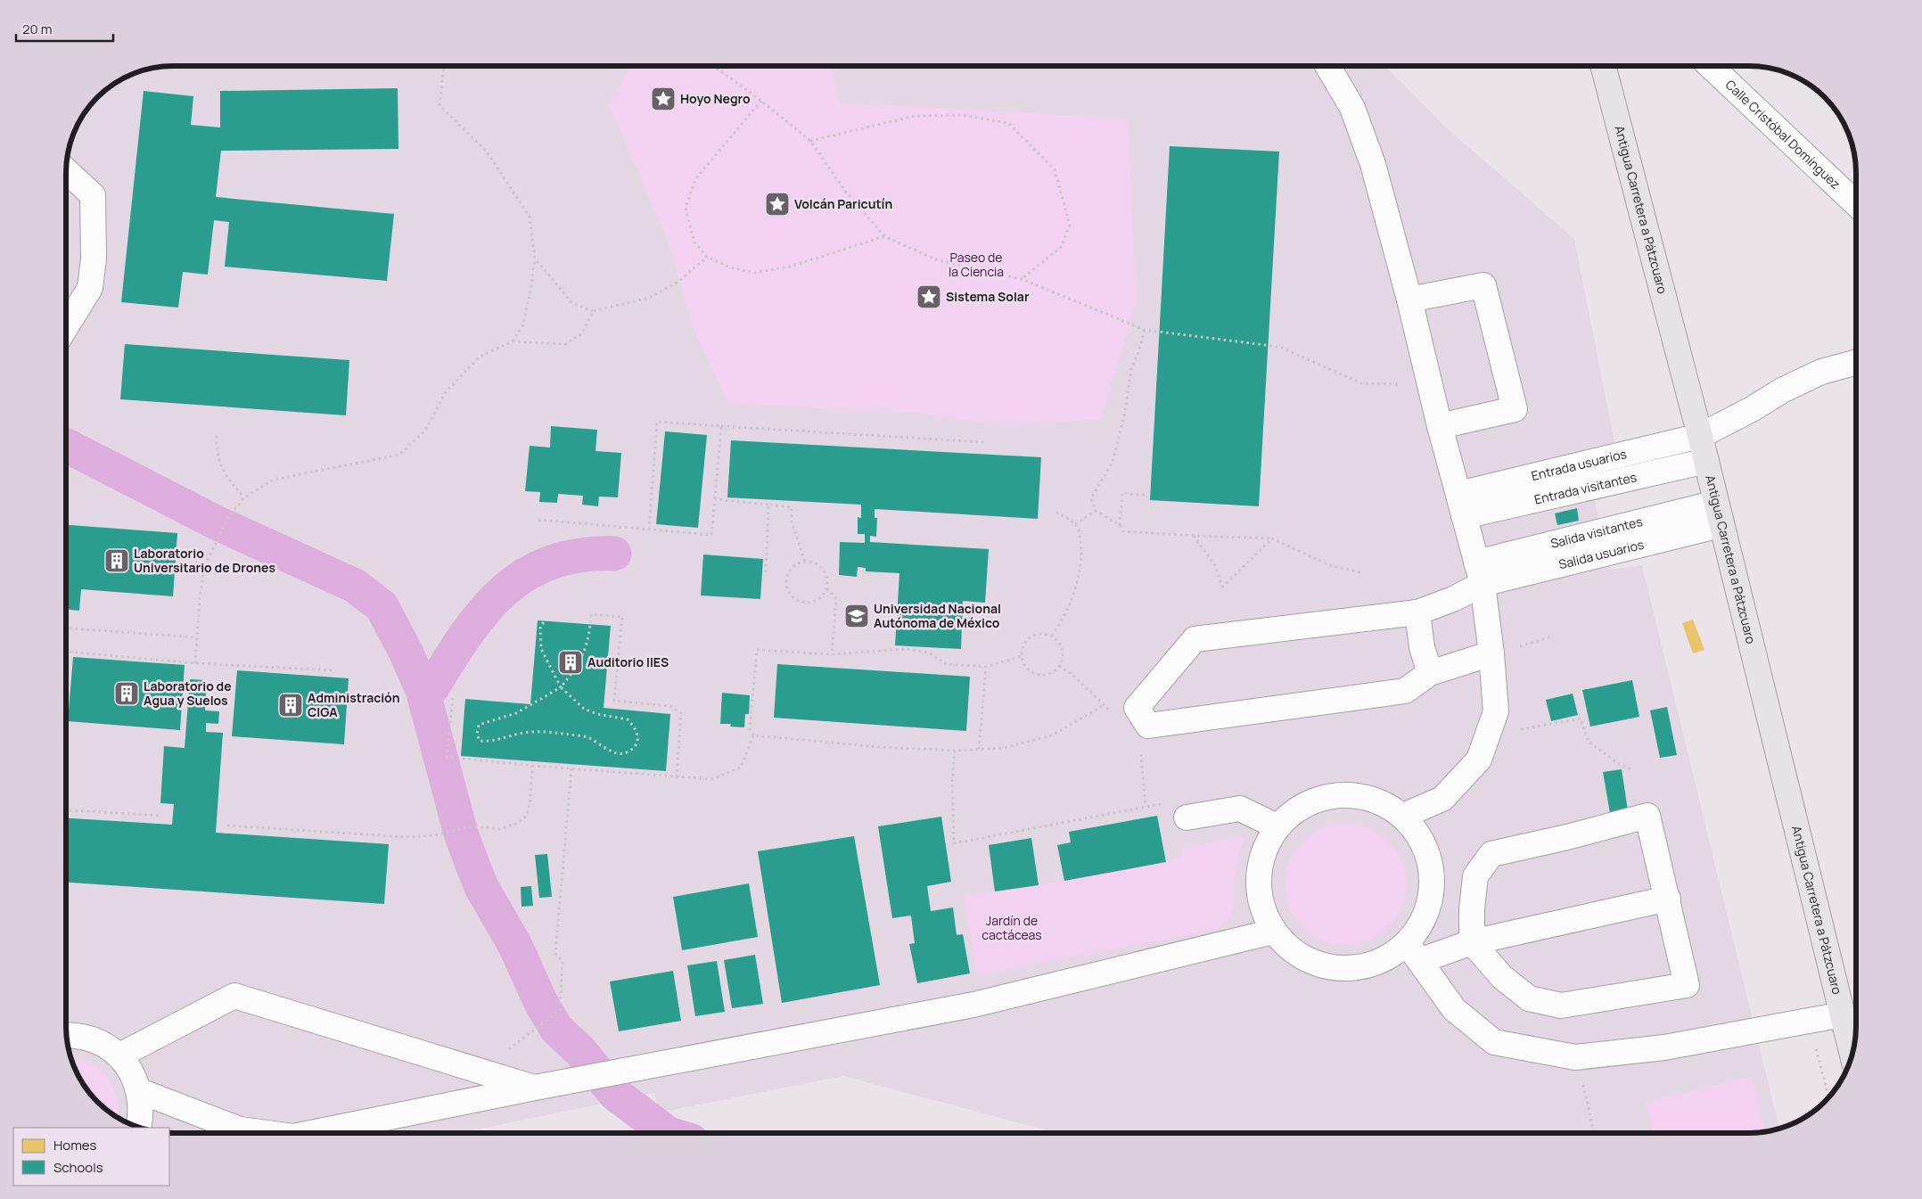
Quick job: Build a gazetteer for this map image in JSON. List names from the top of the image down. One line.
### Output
{"streets":{"main road":["Antigua Carretera a Pátzcuaro"],"street":["Calle Cristóbal Domínguez","Entrada usuarios","Entrada visitantes","Salida usuarios"]},"crossings":[["Antigua Carretera a Pátzcuaro","Entrada usuarios"],["Antigua Carretera a Pátzcuaro","Entrada visitantes"],["Antigua Carretera a Pátzcuaro","Salida usuarios"],["Entrada usuarios","Entrada visitantes"]],"parks":["Paseo de la Ciencia","Jardín de cactáceas"],"places":{"place":["Hoyo Negro","Volcán Paricutín","Sistema Solar"],"building":["Laboratorio Universitario de Drones","Auditorio IIES","Laboratorio de Agua y Suelos","Administración CIGA"],"school or university":["Universidad Nacional Autónoma de México"]},"legend":["Homes","Schools"],"scale_bar":"20 m"}
